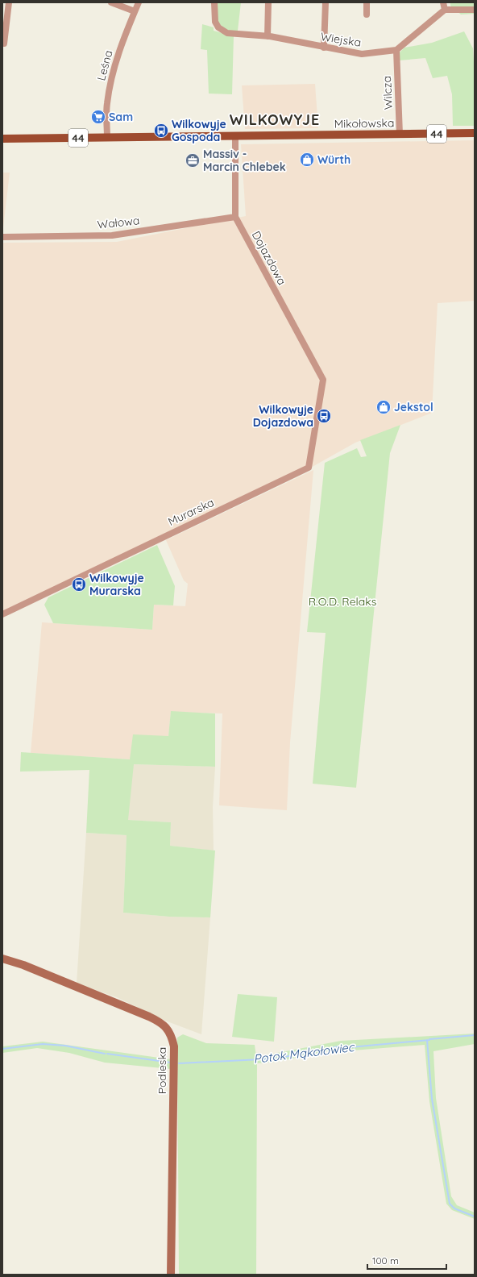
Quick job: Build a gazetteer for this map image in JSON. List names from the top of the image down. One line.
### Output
{"streets":{"main road":["Mikołowska","44"],"street":["Wiejska","Leśna","Wilcza","Wałowa","Dojazdowa","Murarska","Podleska"]},"crossings":[["Wiejska","Wilcza"],["Leśna","Mikołowska"],["Wilcza","Mikołowska"],["Mikołowska","Dojazdowa"],["Wałowa","Dojazdowa"],["Dojazdowa","Murarska"]],"districts":["WILKOWYJE"],"water":["Potok Mąkołowiec"],"parks":["R.O.D. Relaks"],"places":{"supermarket":["Sam"],"bus stop":["Wilkowyje Gospoda","Wilkowyje Dojazdowa","Wilkowyje Murarska"],"shop":["Würth","Jekstol"],"office":["Massiv - Marcin Chlebek"]},"scale_bar":"100 m"}
